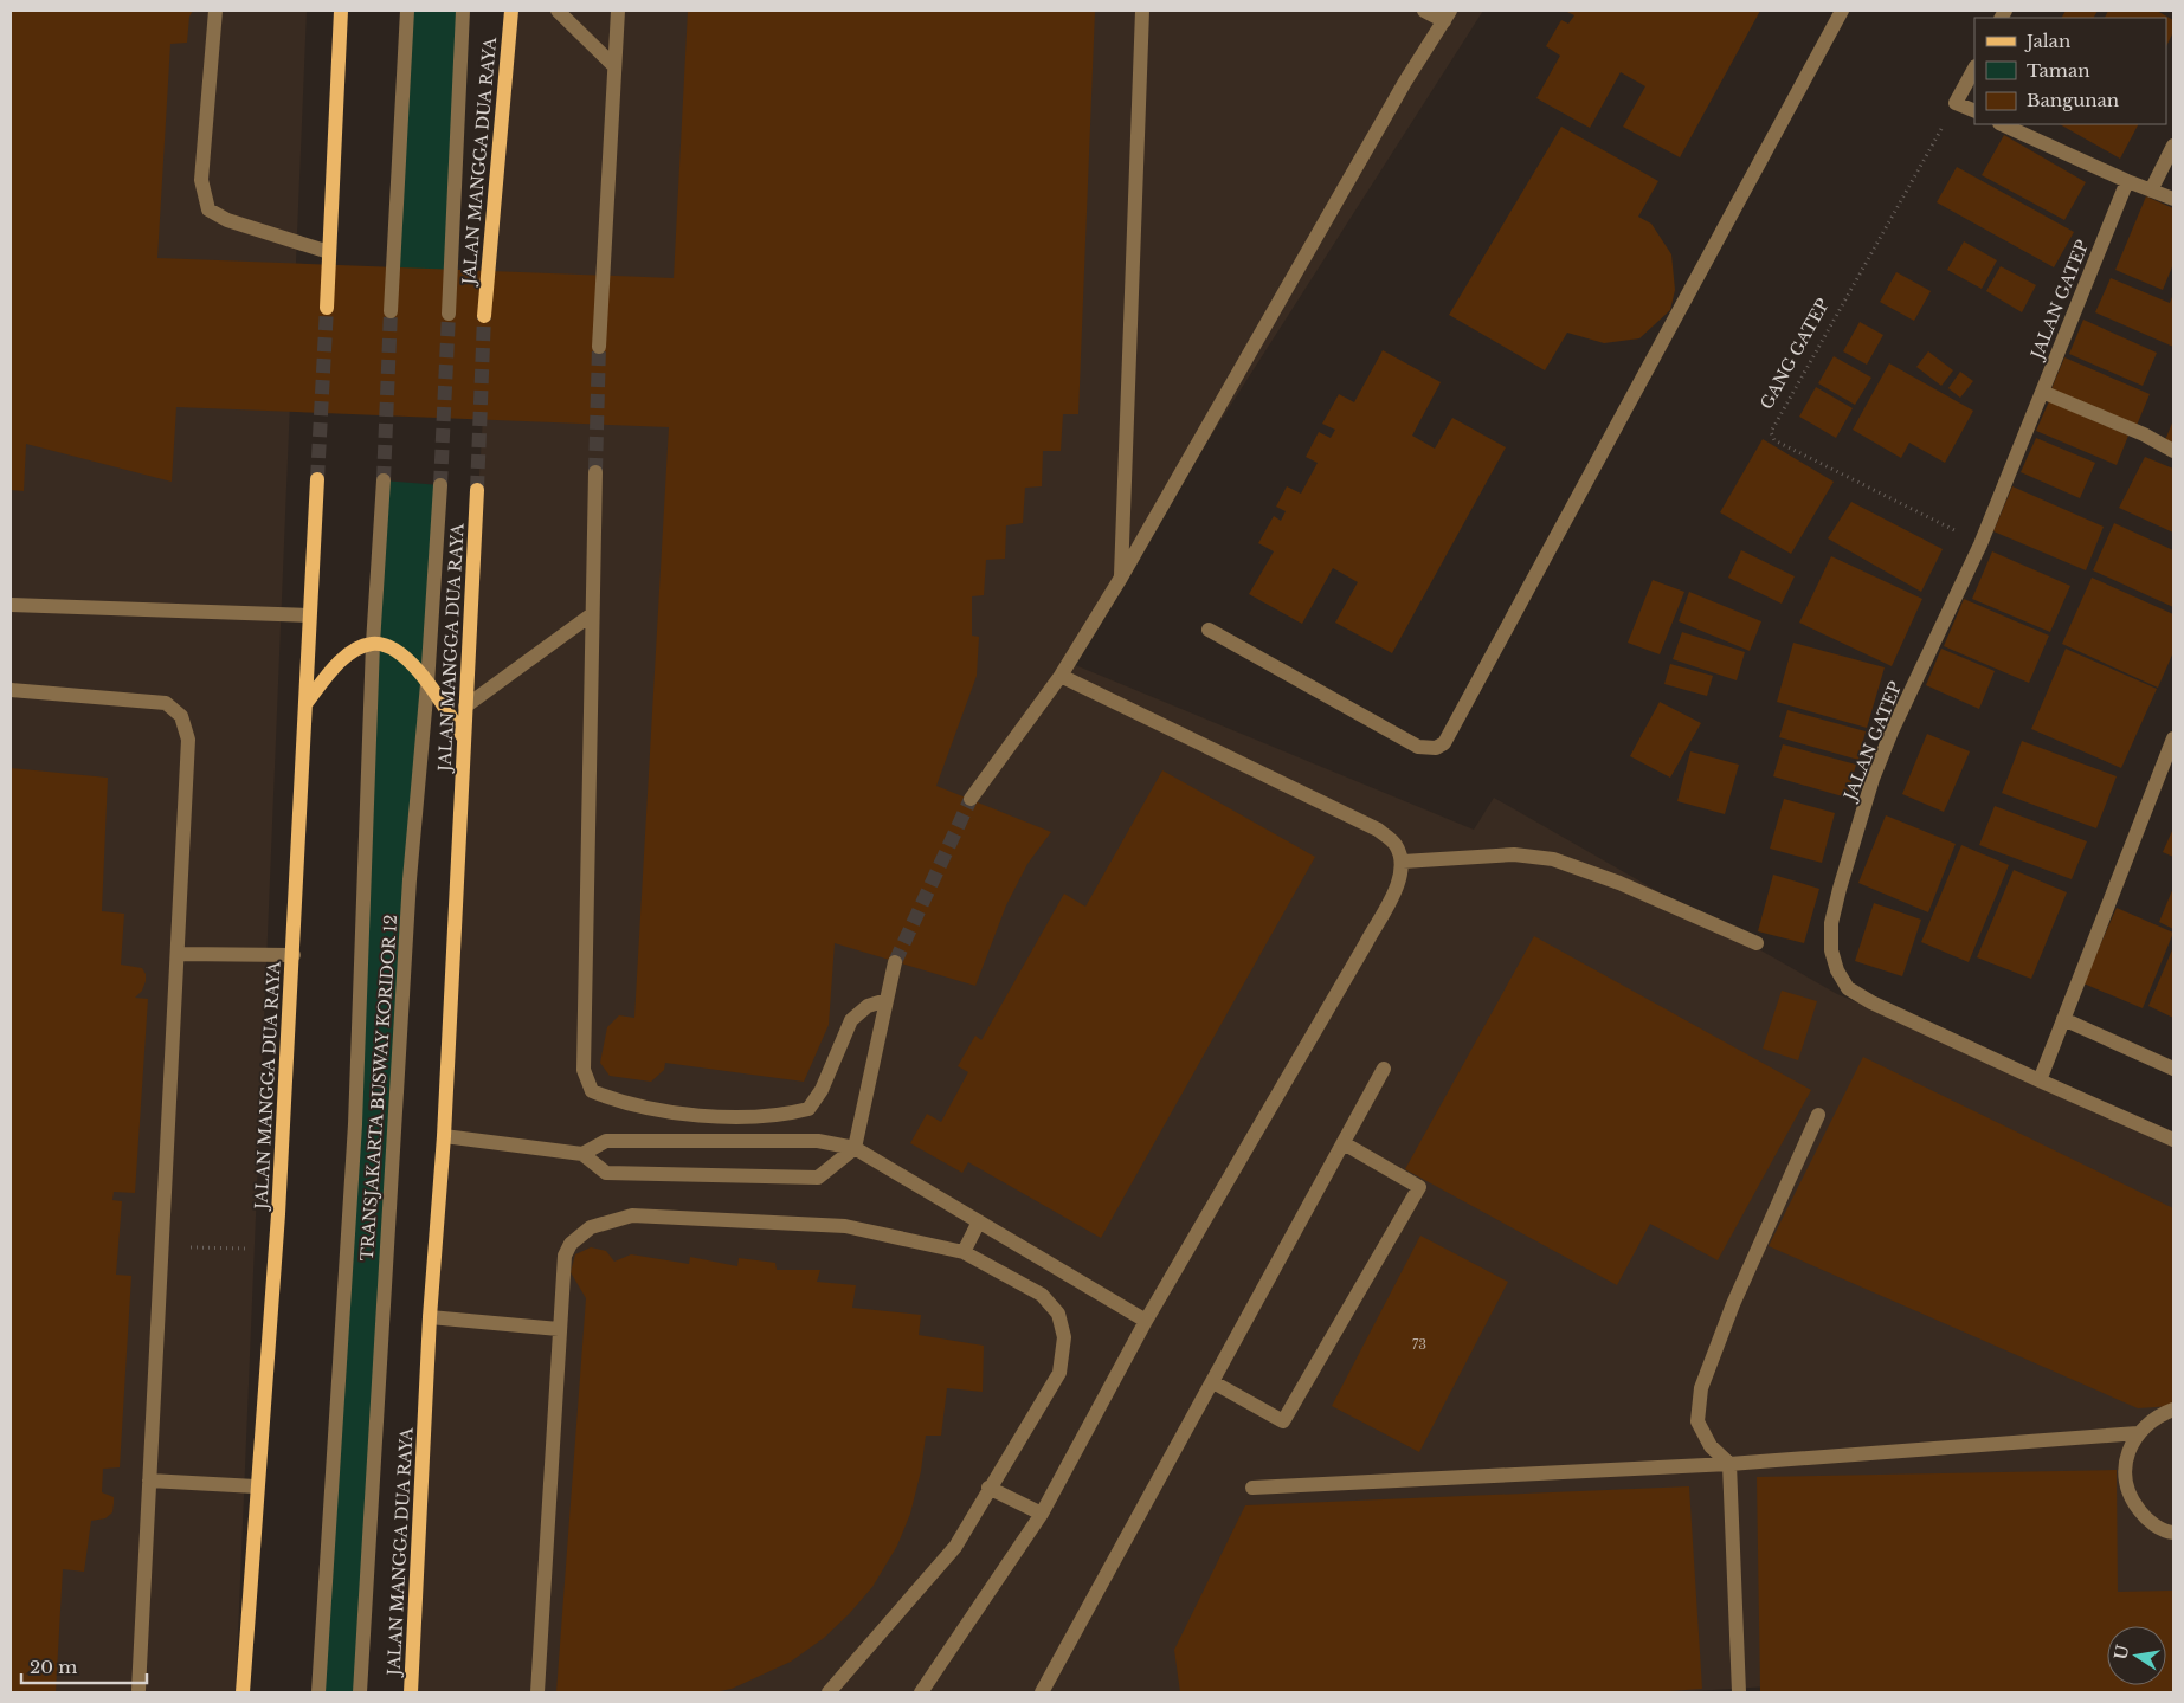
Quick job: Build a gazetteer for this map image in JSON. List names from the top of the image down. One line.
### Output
{"streets":{"main road":["JALAN MANGGA DUA RAYA"],"street":["JALAN GATEP","TRANSJAKARTA BUSWAY KORIDOR 12"],"path":["GANG GATEP"]},"crossings":[["JALAN GATEP","GANG GATEP"]],"house_numbers":["73"],"legend":["Jalan","Taman","Bangunan"],"scale_bar":"20 m","north":"left"}
